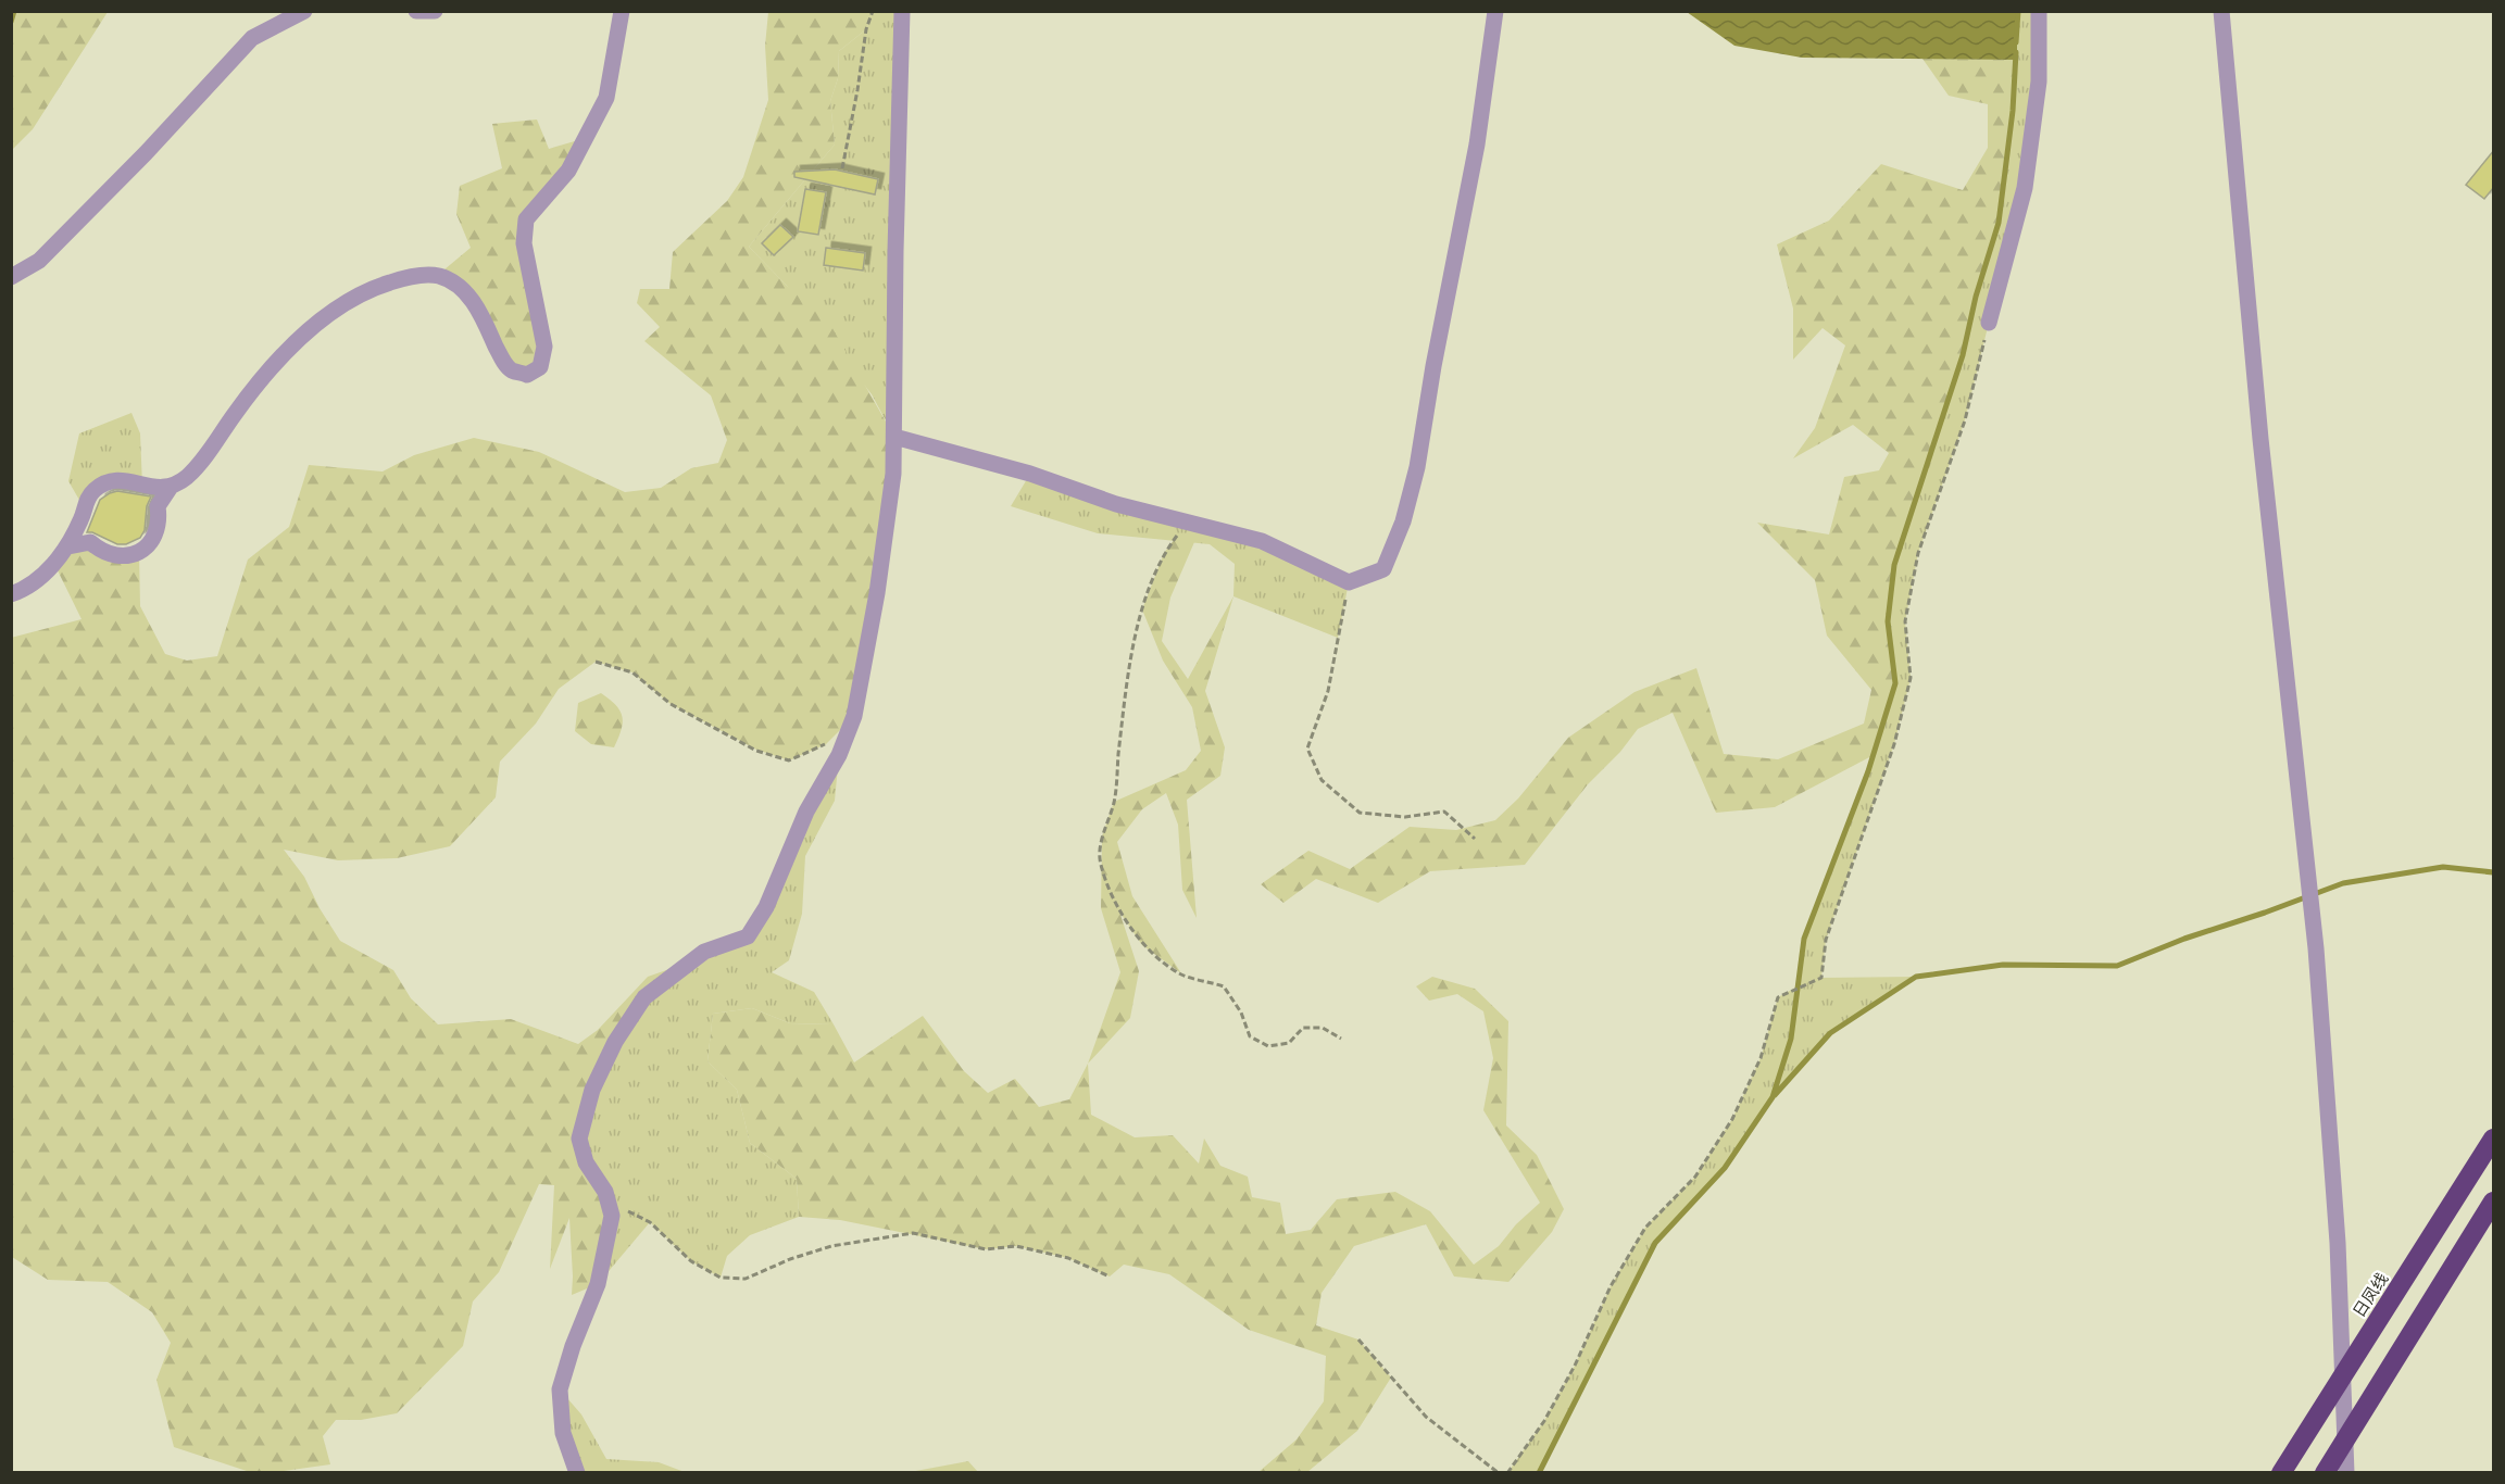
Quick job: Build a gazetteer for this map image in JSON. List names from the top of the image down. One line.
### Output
{"streets":{"highway":["日凤线"]}}
